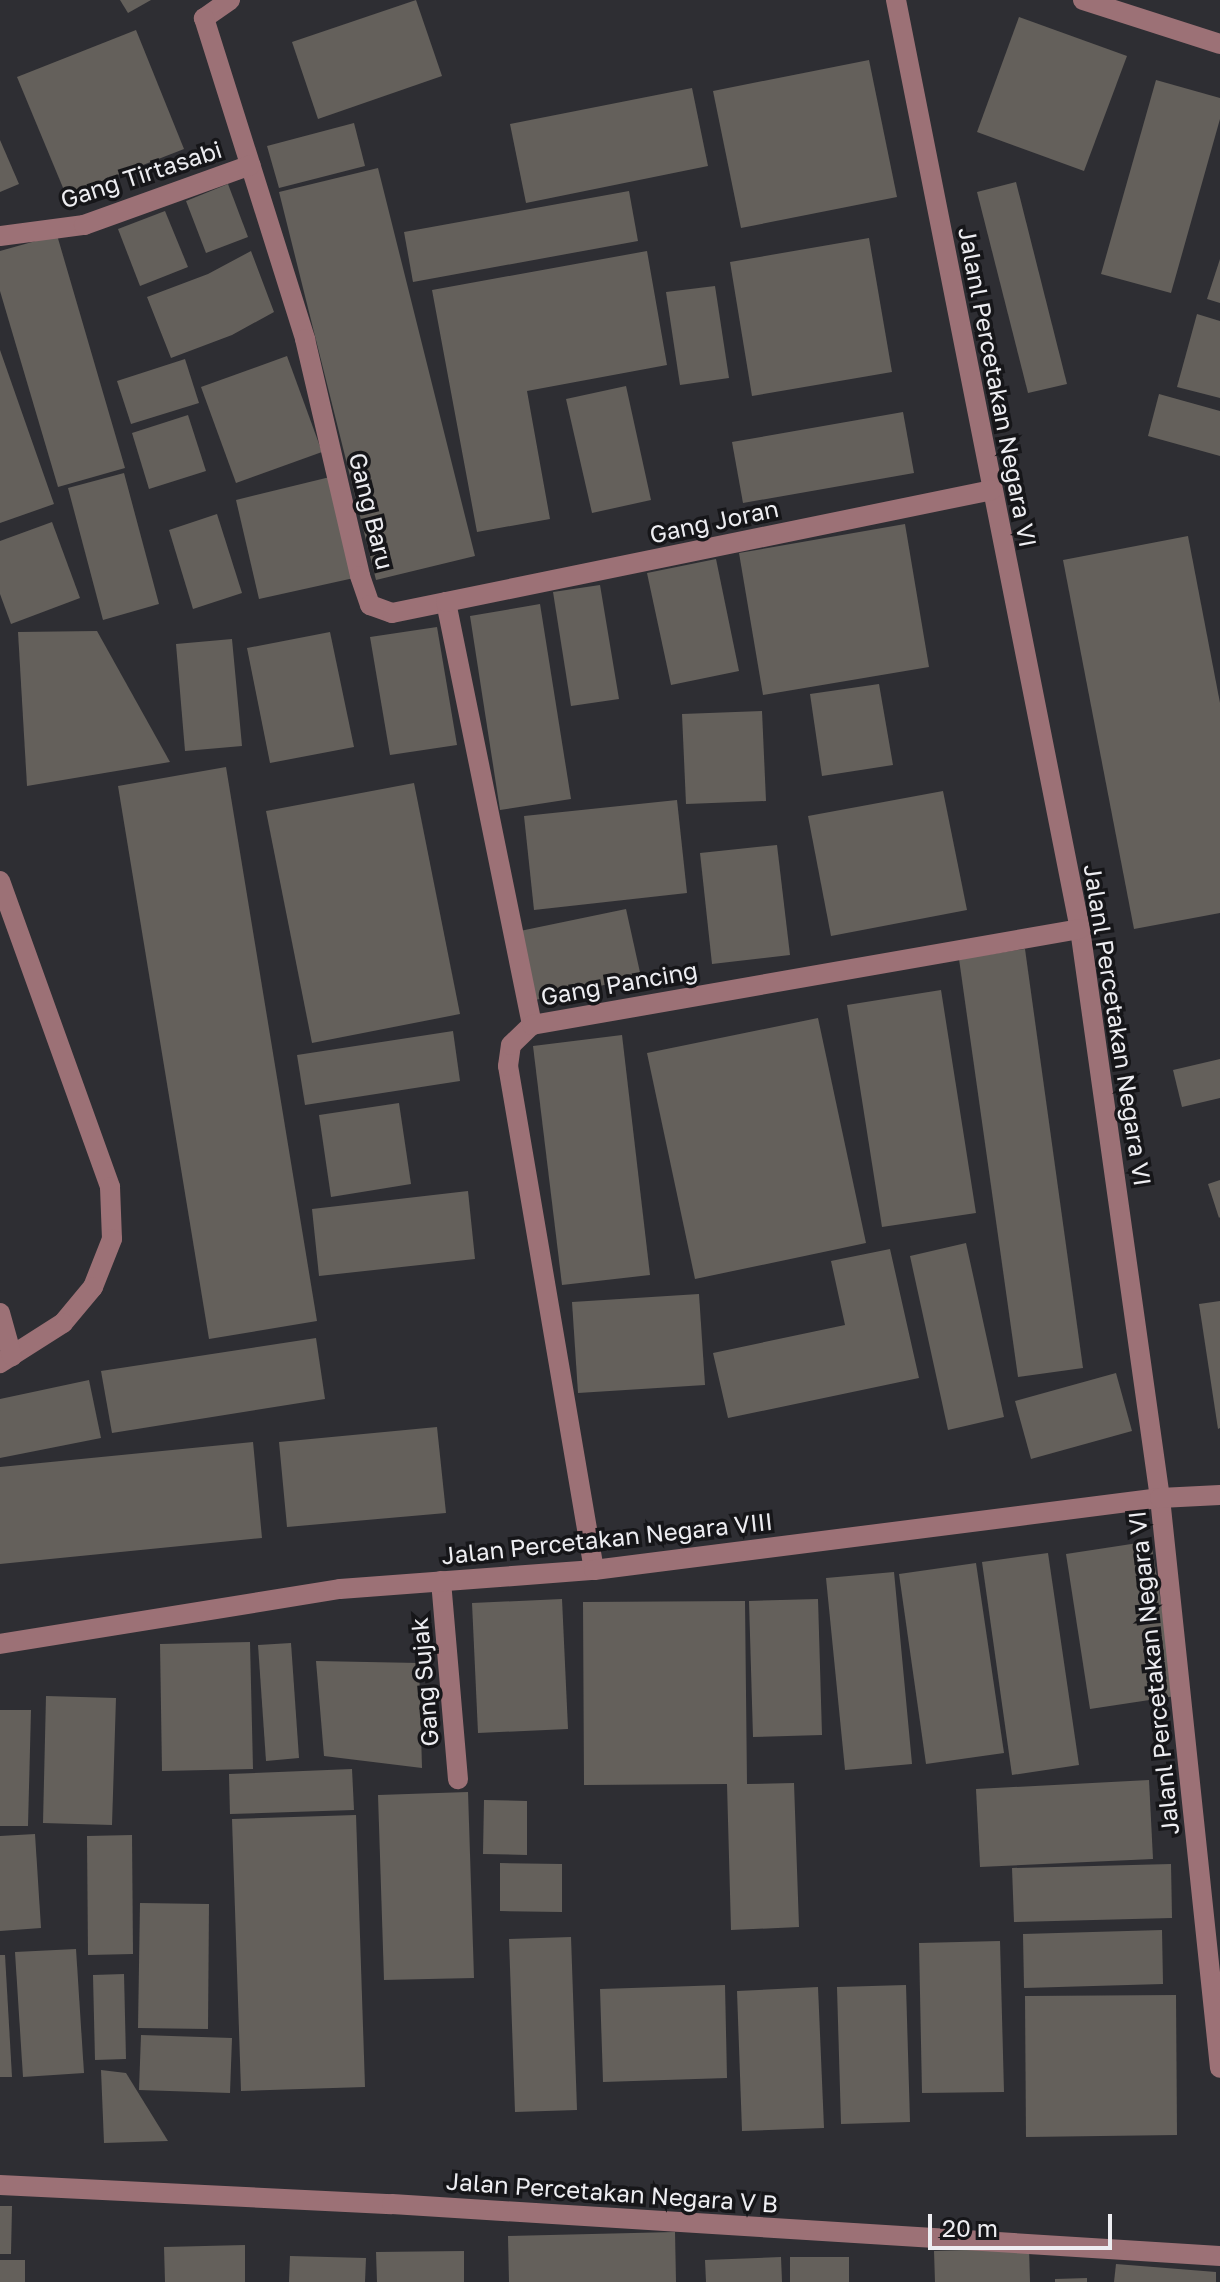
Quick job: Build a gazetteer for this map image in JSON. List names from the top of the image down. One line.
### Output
{"streets":{"street":["Gang Tirtasabi","Jalanl Percetakan Negara VI","Gang Baru","Gang Joran","Gang Pancing","Jalan Percetakan Negara VIII","Gang Sujak","Jalan Percetakan Negara V B"]},"crossings":[["Gang Tirtasabi","Gang Baru"],["Jalanl Percetakan Negara VI","Gang Joran"],["Jalanl Percetakan Negara VI","Gang Pancing"],["Jalanl Percetakan Negara VI","Jalan Percetakan Negara VIII"],["Gang Baru","Gang Joran"],["Gang Pancing","Jalan Percetakan Negara VIII"],["Jalan Percetakan Negara VIII","Gang Sujak"]],"scale_bar":"20 m"}
